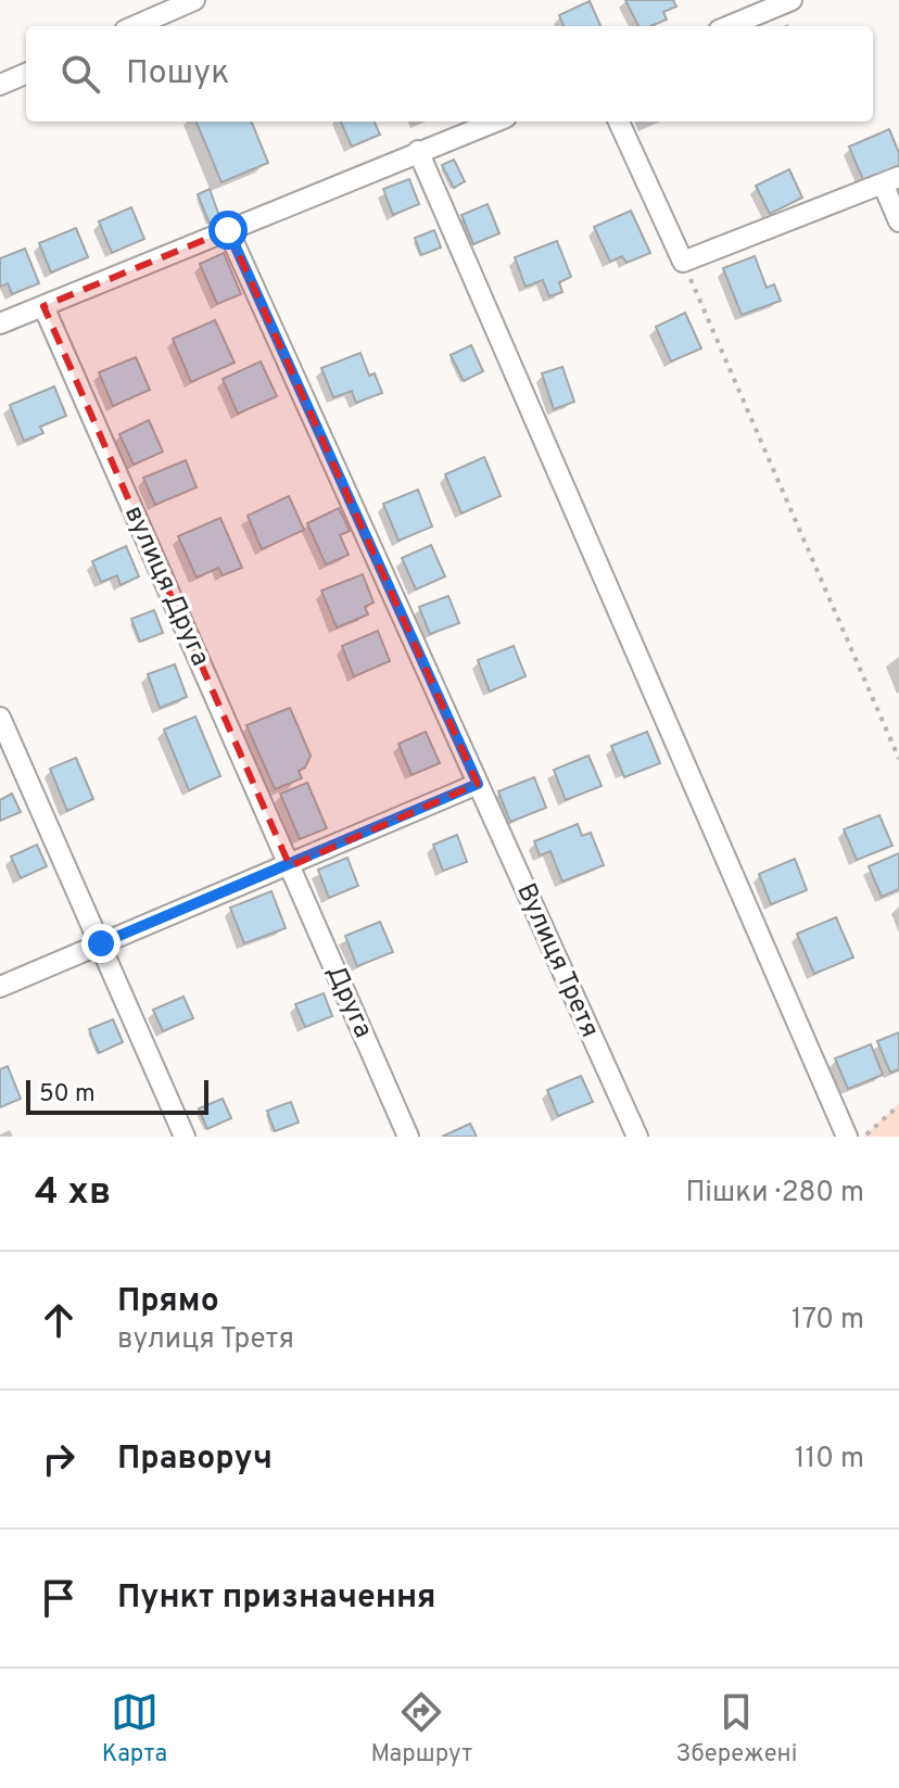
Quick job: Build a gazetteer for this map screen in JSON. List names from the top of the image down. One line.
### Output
{"streets":{"street":["вулиця Друга","Вулиця Третя","Друга"]},"crossings":[["вулиця Друга","Друга"]],"scale_bar":"50 m","page":{"search":"Пошук","scale":"50 m","heading":["4 хв","Пішки · 280 m"],"list":[["Прямо","вулиця Третя","170 m"],["Праворуч","110 m"],"Пункт призначення"],"nav":["Карта","Маршрут","Збережені"]}}
